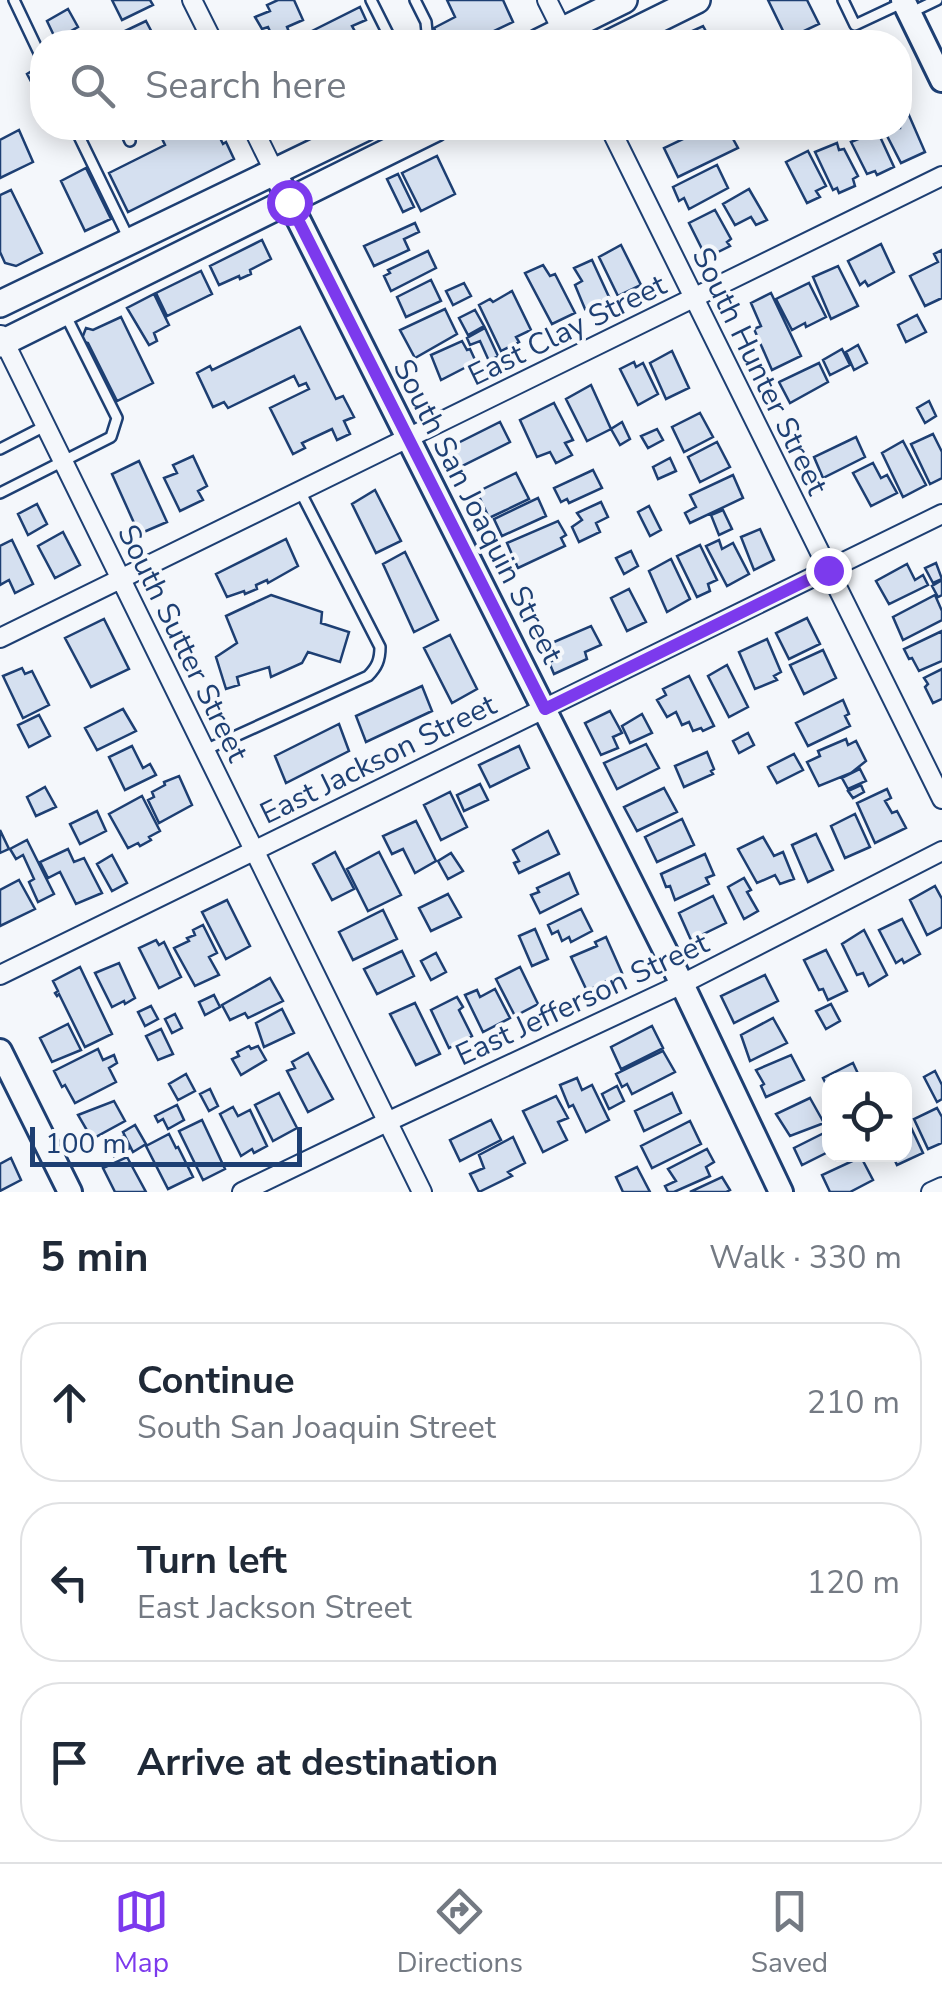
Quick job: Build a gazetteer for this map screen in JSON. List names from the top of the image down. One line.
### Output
{"streets":{"street":["East Clay Street","South Hunter Street","South San Joaquin Street","South Sutter Street","East Jackson Street","East Jefferson Street"]},"crossings":[["East Clay Street","South Hunter Street"],["East Clay Street","South San Joaquin Street"],["East Clay Street","South Sutter Street"],["South Hunter Street","East Jackson Street"],["South San Joaquin Street","East Jackson Street"],["South San Joaquin Street","East Jefferson Street"],["South Sutter Street","East Jackson Street"],["South Sutter Street","East Jefferson Street"]],"scale_bar":"100 m","page":{"search":"Search here","scale":"100 m","heading":["5 min","Walk · 330 m"],"list":[["Continue","South San Joaquin Street","210 m"],["Turn left","East Jackson Street","120 m"],"Arrive at destination"],"nav":["Map","Directions","Saved"]}}
